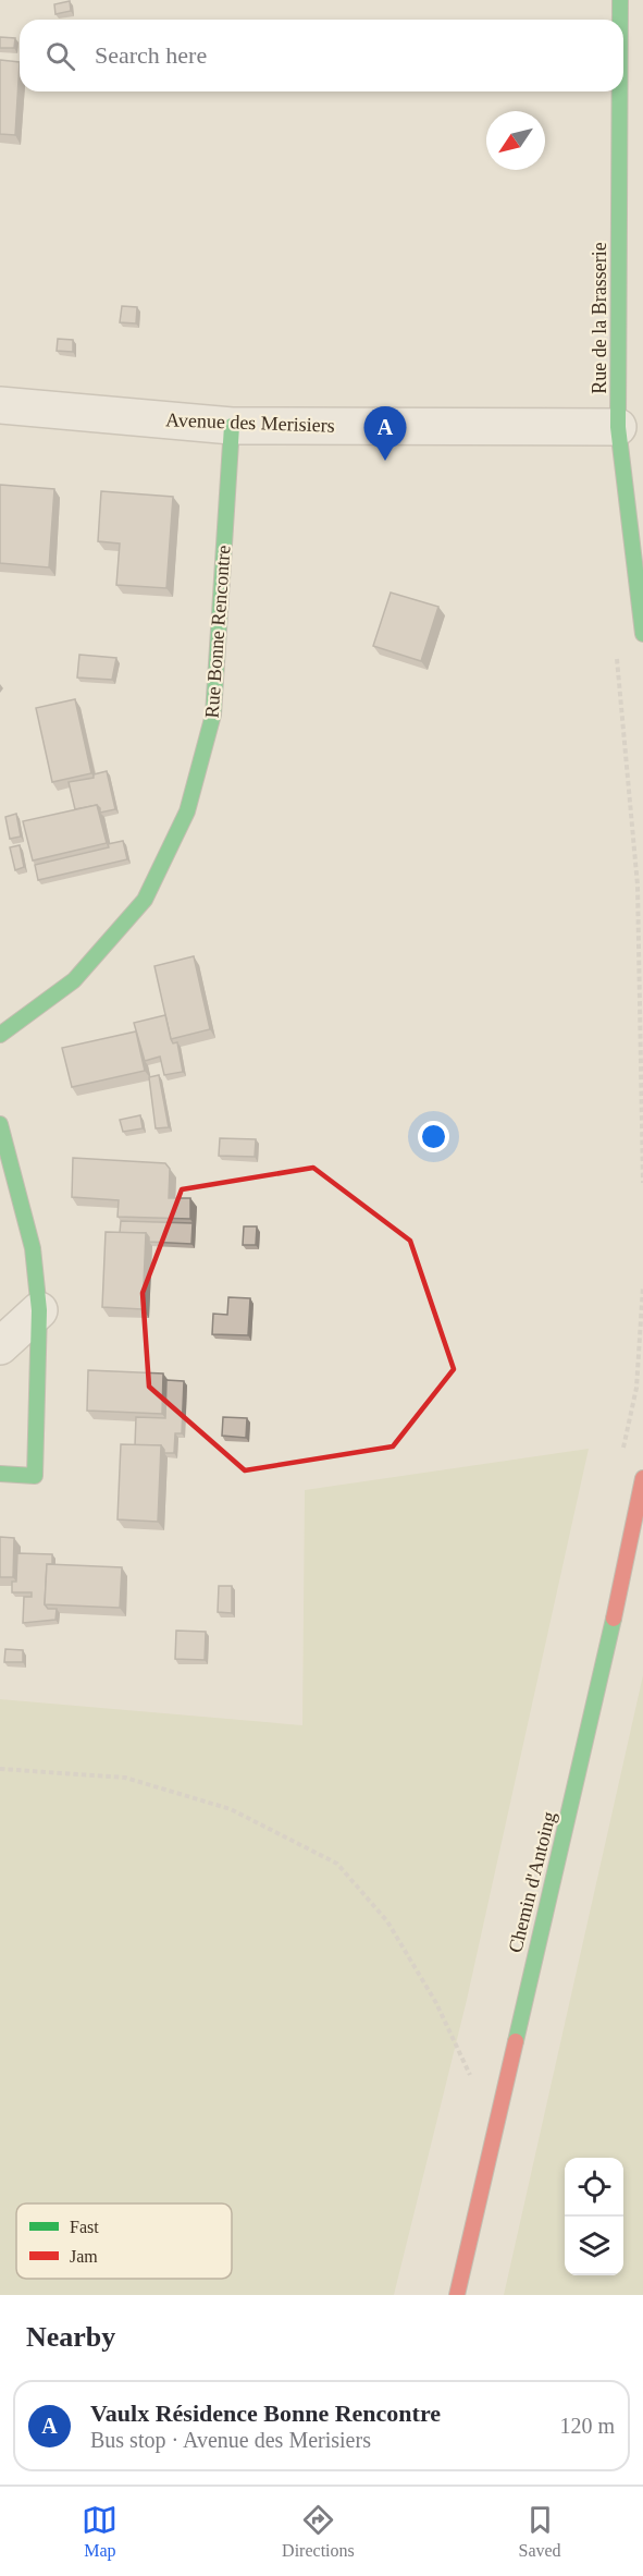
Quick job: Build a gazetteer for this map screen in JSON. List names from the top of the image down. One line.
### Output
{"streets":{"street":["Rue de la Brasserie","Avenue des Merisiers","Rue Bonne Rencontre","Chemin d'Antoing"]},"crossings":[["Rue de la Brasserie","Avenue des Merisiers"],["Avenue des Merisiers","Rue Bonne Rencontre"]],"legend":["Fast","Jam"],"north":"bottom left","page":{"search":"Search here","pins":"A","heading":"Nearby","list":[{"mark":"A","name":"Vaulx Résidence Bonne Rencontre","note":"Bus stop · Avenue des Merisiers","value":"120 m"}],"nav":["Map","Directions","Saved"]}}
